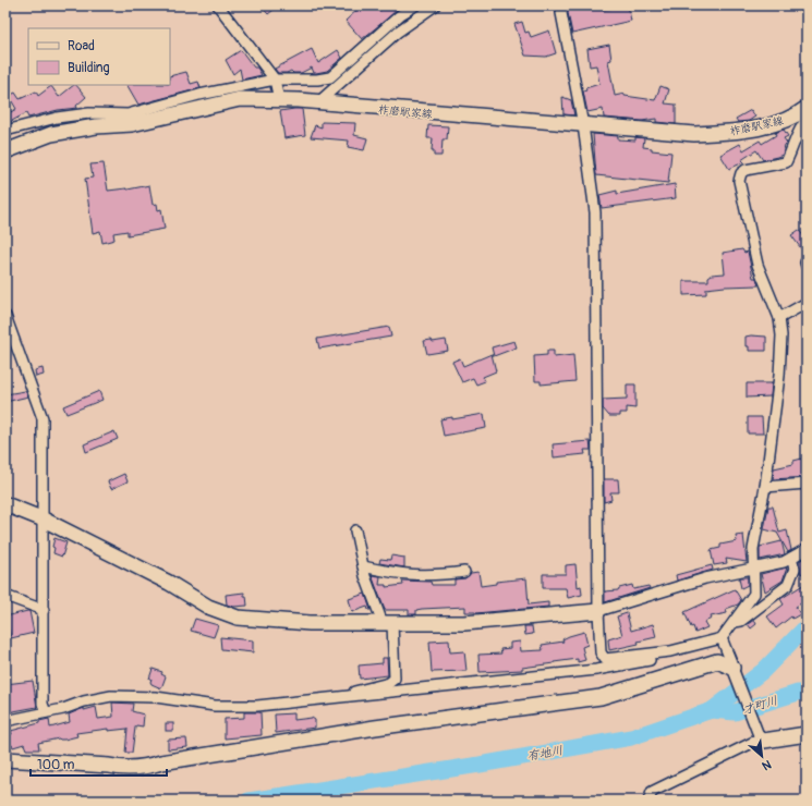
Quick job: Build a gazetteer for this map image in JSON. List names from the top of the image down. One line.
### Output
{"streets":{"street":["柞磨駅家線"]},"water":["才町川","有地川"],"legend":["Road","Building"],"scale_bar":"100 m","north":"bottom right"}
